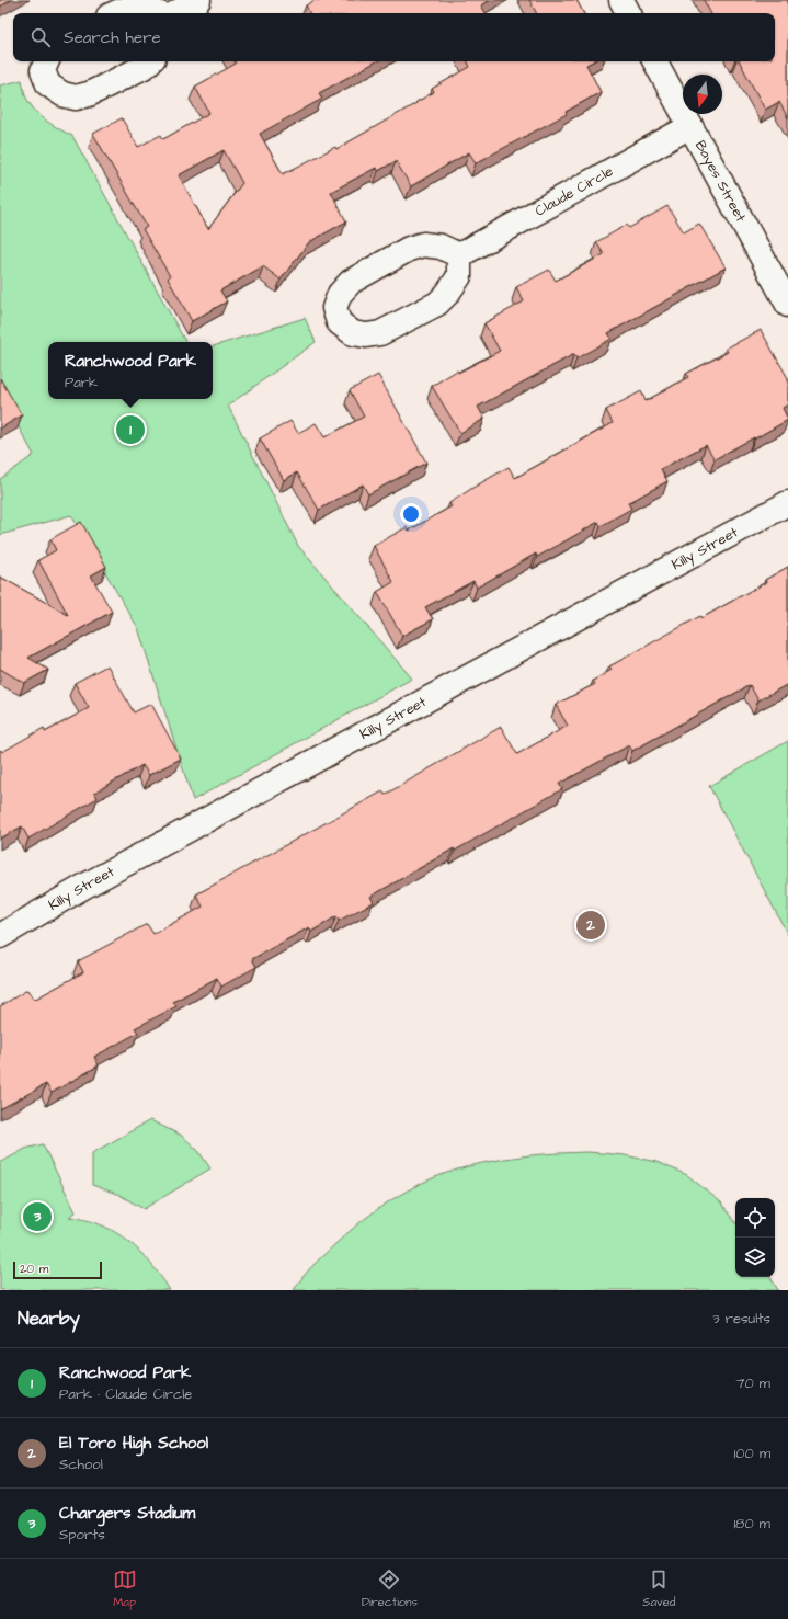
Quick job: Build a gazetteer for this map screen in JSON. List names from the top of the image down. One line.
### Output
{"streets":{"street":["Bayes Street","Claude Circle","Killy Street"]},"crossings":[["Bayes Street","Claude Circle"]],"scale_bar":"20 m","north":"bottom","page":{"search":"Search here","popup":["Ranchwood Park","Park"],"pins":["1","2","3"],"scale":"20 m","heading":["Nearby","3 results"],"list":[{"mark":"1","name":"Ranchwood Park","note":"Park · Claude Circle","value":"70 m"},{"mark":"2","name":"El Toro High School","note":"School","value":"100 m"},{"mark":"3","name":"Chargers Stadium","note":"Sports","value":"180 m"}],"nav":["Map","Directions","Saved"]}}
